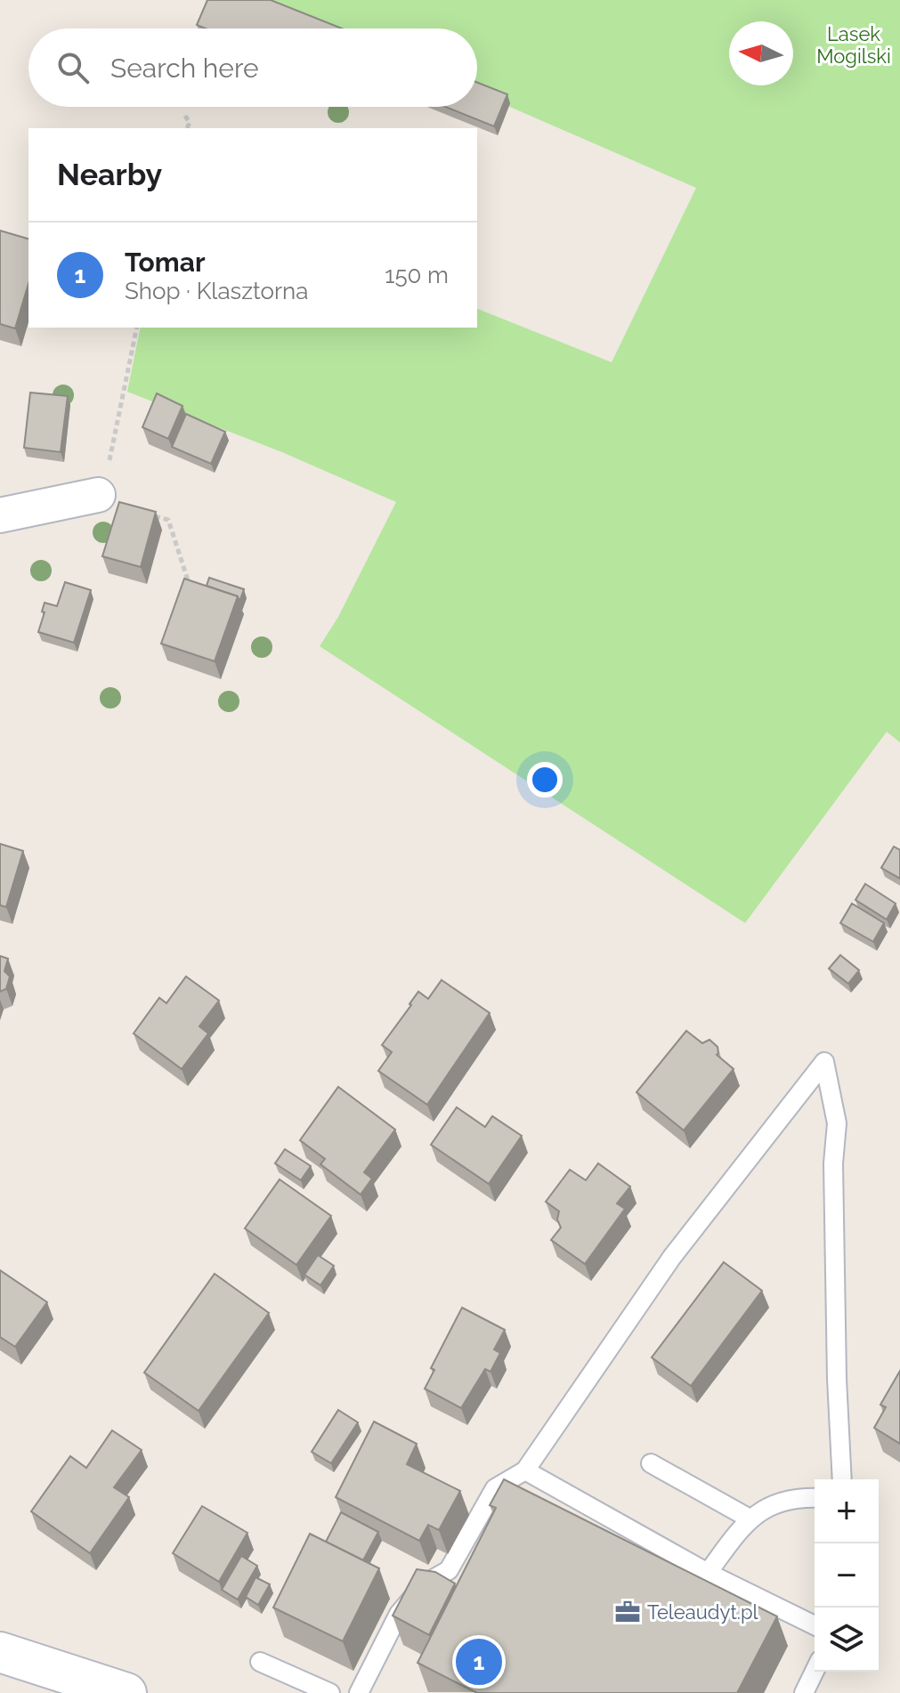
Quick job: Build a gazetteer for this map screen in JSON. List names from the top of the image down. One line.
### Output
{"parks":["Lasek Mogilski"],"places":{"office":["Teleaudyt.pl"]},"north":"left","page":{"search":"Search here","heading":"Nearby","list":[{"mark":"1","name":"Tomar","note":"Shop · Klasztorna","value":"150 m"}],"map_buttons":["+","−"],"pins":"1"}}
